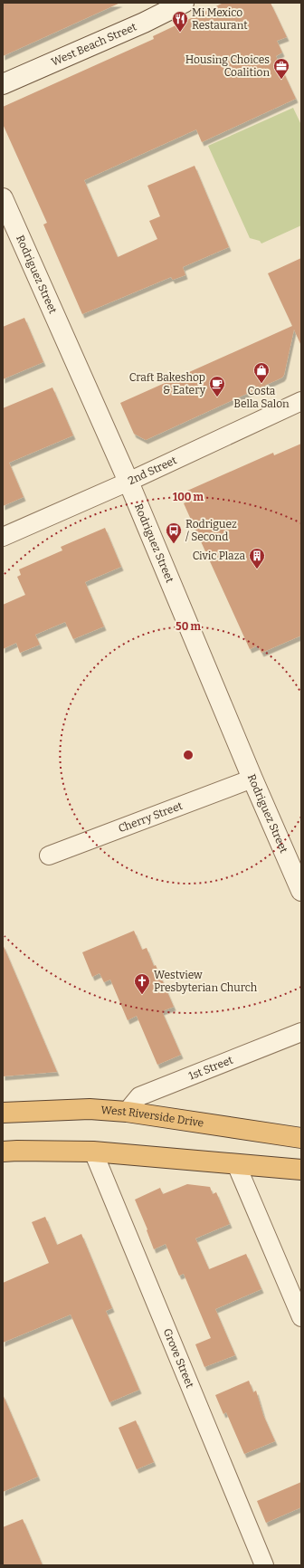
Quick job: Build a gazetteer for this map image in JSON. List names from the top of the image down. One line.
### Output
{"streets":{"highway":["West Riverside Drive"],"street":["West Beach Street","Rodriguez Street","2nd Street","Cherry Street","1st Street","Grove Street"]},"crossings":[["Rodriguez Street","2nd Street"],["Rodriguez Street","Cherry Street"],["1st Street","West Riverside Drive"]],"places":{"restaurant":["Mi Mexico Restaurant"],"office":["Housing Choices Coalition"],"shop":["Costa Bella Salon"],"cafe":["Craft Bakeshop & Eatery"],"bus stop":["Rodriguez / Second"],"building":["Civic Plaza"],"church":["Westview Presbyterian Church"]},"rings":["100 m","50 m"]}
